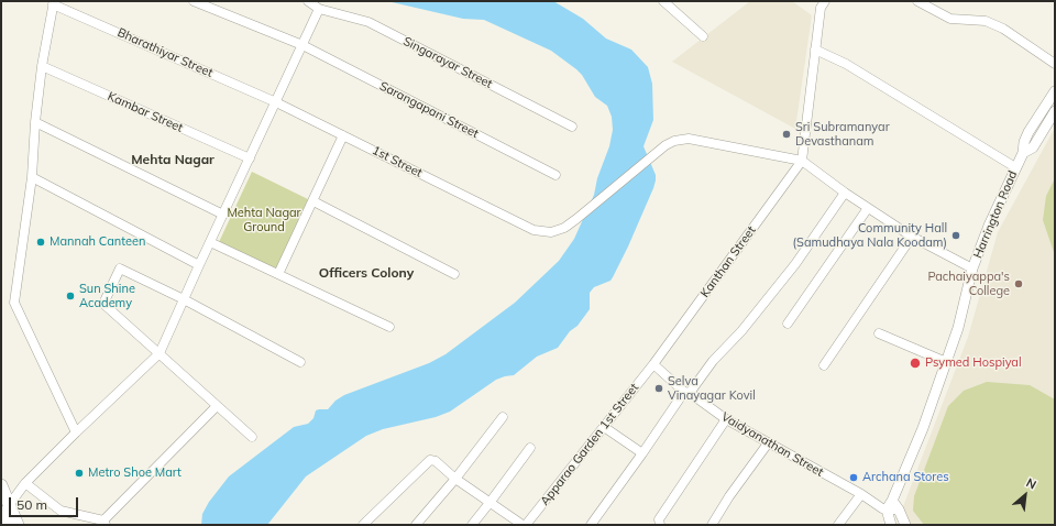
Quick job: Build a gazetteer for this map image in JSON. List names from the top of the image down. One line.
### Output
{"streets":{"street":["Bharathiyar Street","Singarayar Street","Sarangapani Street","Kambar Street","1st Street","Harrington Road","Kanthan Street","Apparao Garden 1st Street","Vaidyanathan Street"]},"crossings":[["Bharathiyar Street","1st Street"],["1st Street","Kanthan Street"],["Harrington Road","Vaidyanathan Street"],["Kanthan Street","Apparao Garden 1st Street"],["Kanthan Street","Vaidyanathan Street"],["Apparao Garden 1st Street","Vaidyanathan Street"]],"districts":["Mehta Nagar","Officers Colony"],"parks":["Mehta Nagar Ground"],"places":["Sri Subramanyar Devasthanam","Community Hall (Samudhaya Nala Koodam)","Mannah Canteen","Pachaiyappa's College","Sun Shine Academy","Psymed Hospiyal","Selva Vinayagar Kovil","Metro Shoe Mart","Archana Stores"],"scale_bar":"50 m","north":"top right"}
